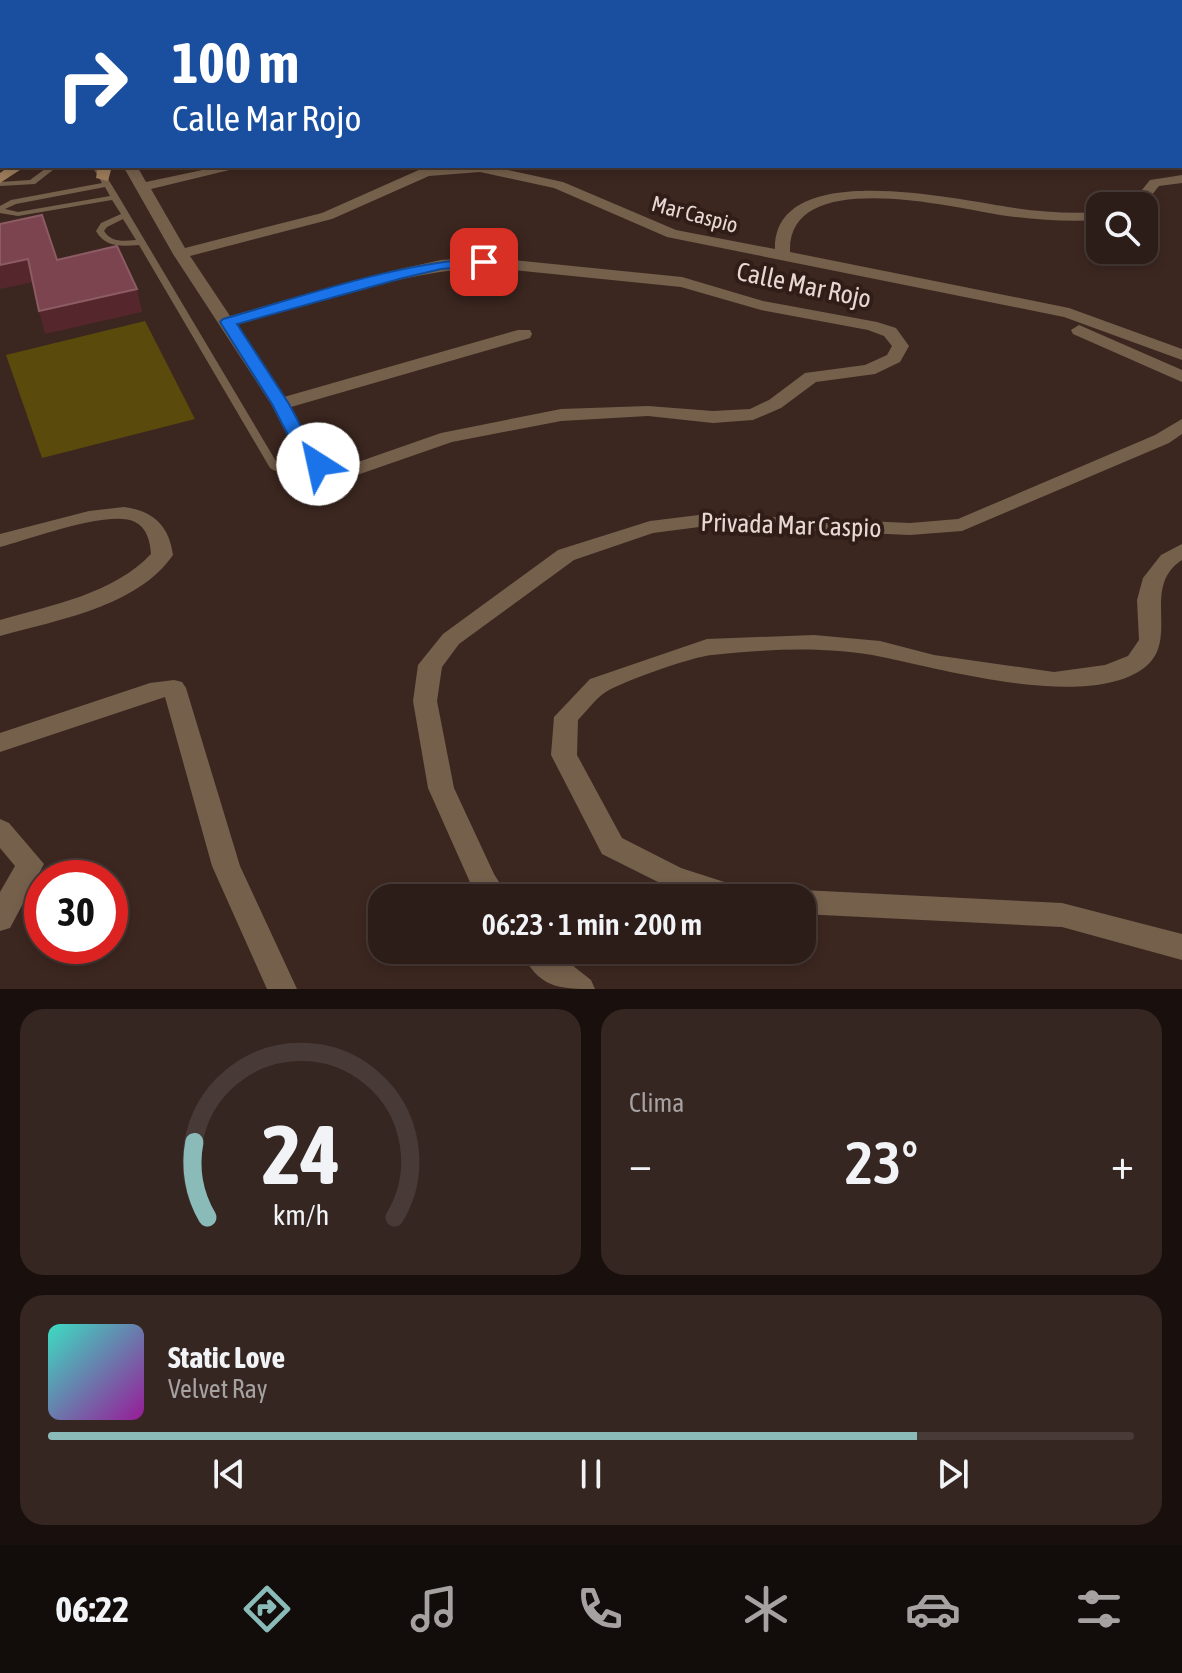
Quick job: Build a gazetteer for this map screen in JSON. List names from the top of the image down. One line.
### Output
{"streets":{"street":["Mar Caspio","Calle Mar Rojo","Privada Mar Caspio"]},"page":{"turn":["100 m","Calle Mar Rojo"],"limit":"30","trip":"06:23 · 1 min · 200 m","tile":"Clima","heat":["−","23°","+"],"song":["Static Love","Velvet Ray"],"tabs":"06:22","gauge":["24","km/h"]}}
